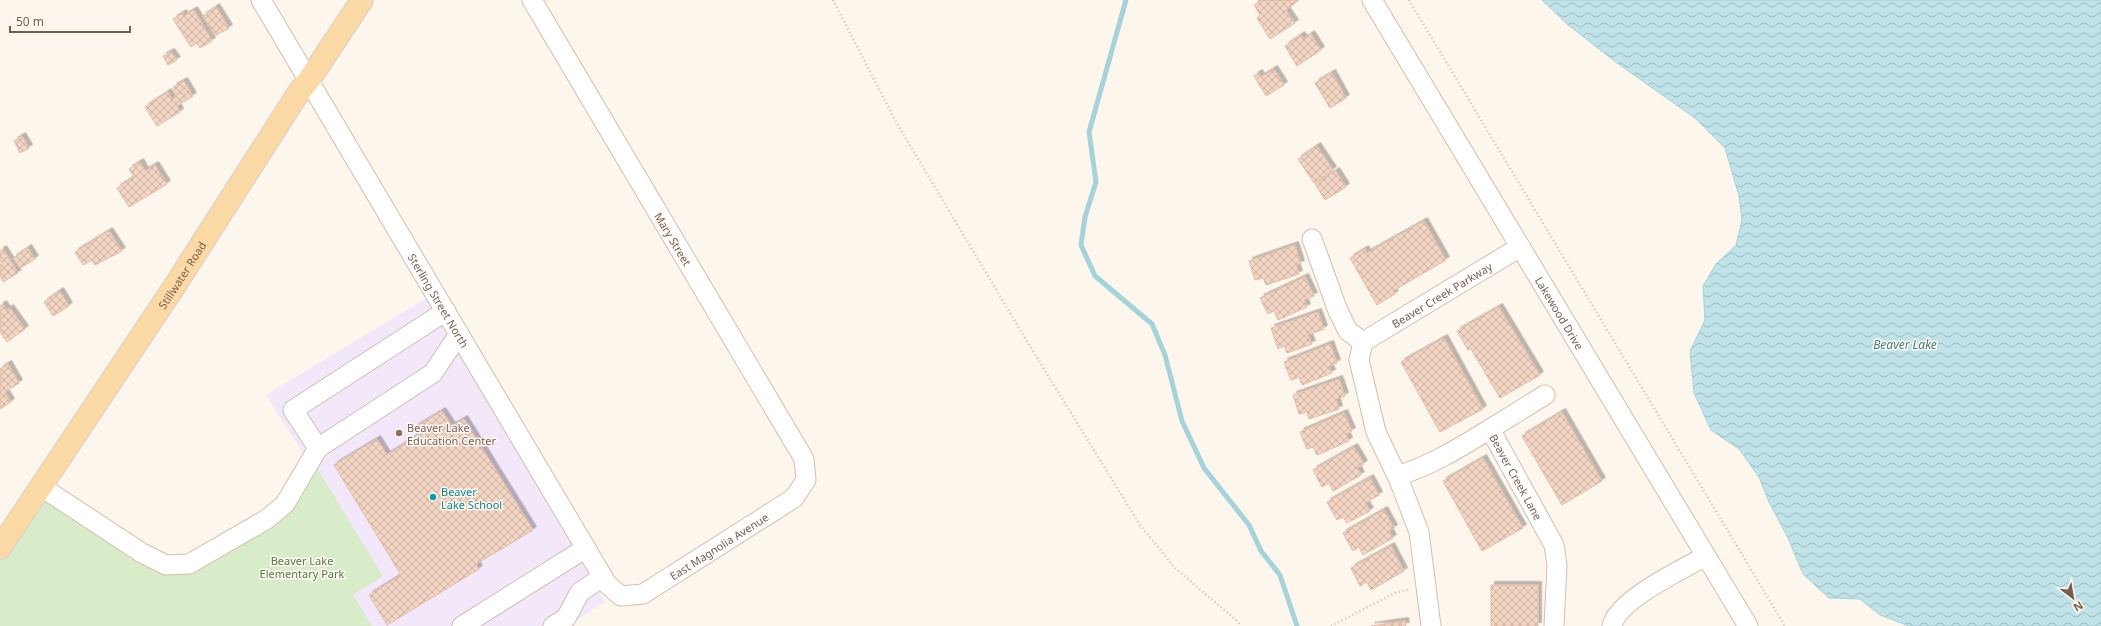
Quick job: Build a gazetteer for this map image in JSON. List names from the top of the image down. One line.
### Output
{"streets":{"main road":["Stillwater Road"],"street":["Mary Street","Beaver Creek Parkway","Sterling Street North","Lakewood Drive","Beaver Creek Lane","East Magnolia Avenue"]},"crossings":[["Mary Street","East Magnolia Avenue"],["Stillwater Road","Sterling Street North"],["Beaver Creek Parkway","Lakewood Drive"],["Sterling Street North","East Magnolia Avenue"]],"water":["Beaver Lake"],"parks":["Beaver Lake Elementary Park"],"places":["Beaver Lake Education Center","Beaver Lake School"],"scale_bar":"50 m","north":"bottom right"}
